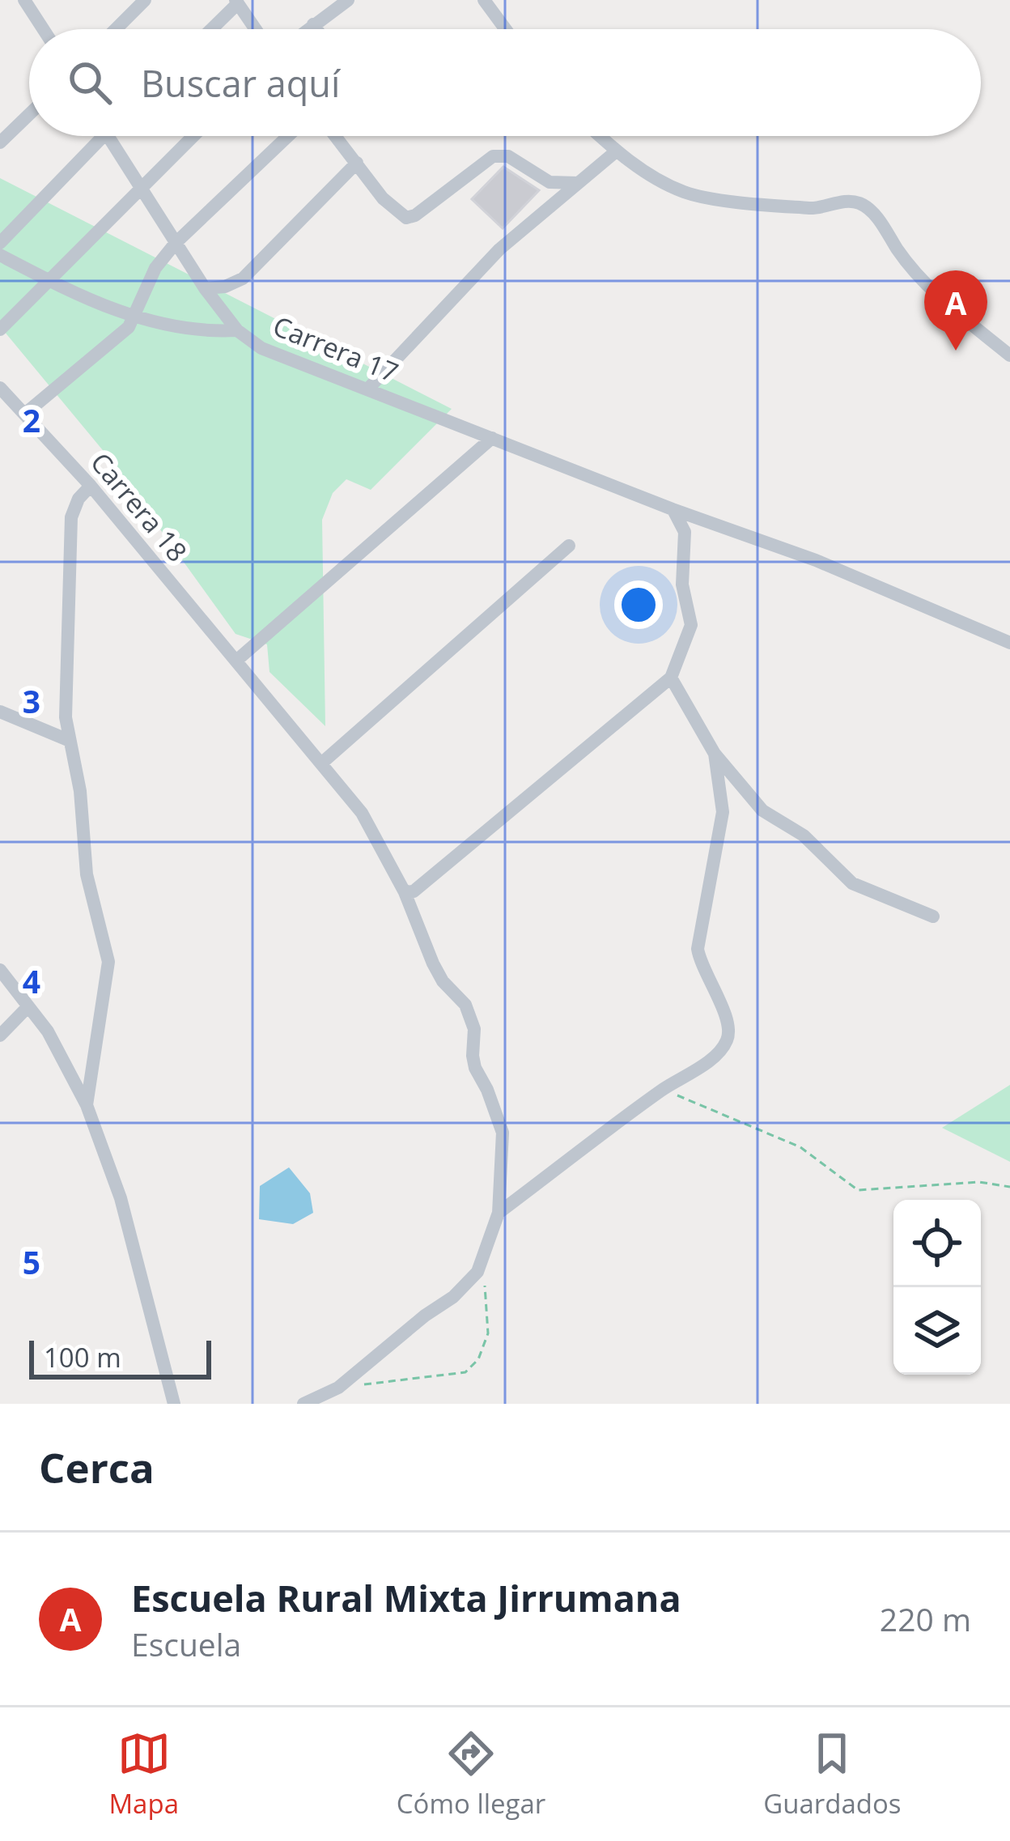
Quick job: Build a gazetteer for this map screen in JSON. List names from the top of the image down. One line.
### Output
{"streets":{"street":["Carrera 17","Carrera 18"]},"scale_bar":"100 m","page":{"search":"Buscar aquí","pins":"A","scale":"100 m","heading":"Cerca","list":[{"mark":"A","name":"Escuela Rural Mixta Jirrumana","note":"Escuela","value":"220 m"}],"nav":["Mapa","Cómo llegar","Guardados"]},"grid":{"rows":["2","3","4","5"]}}
